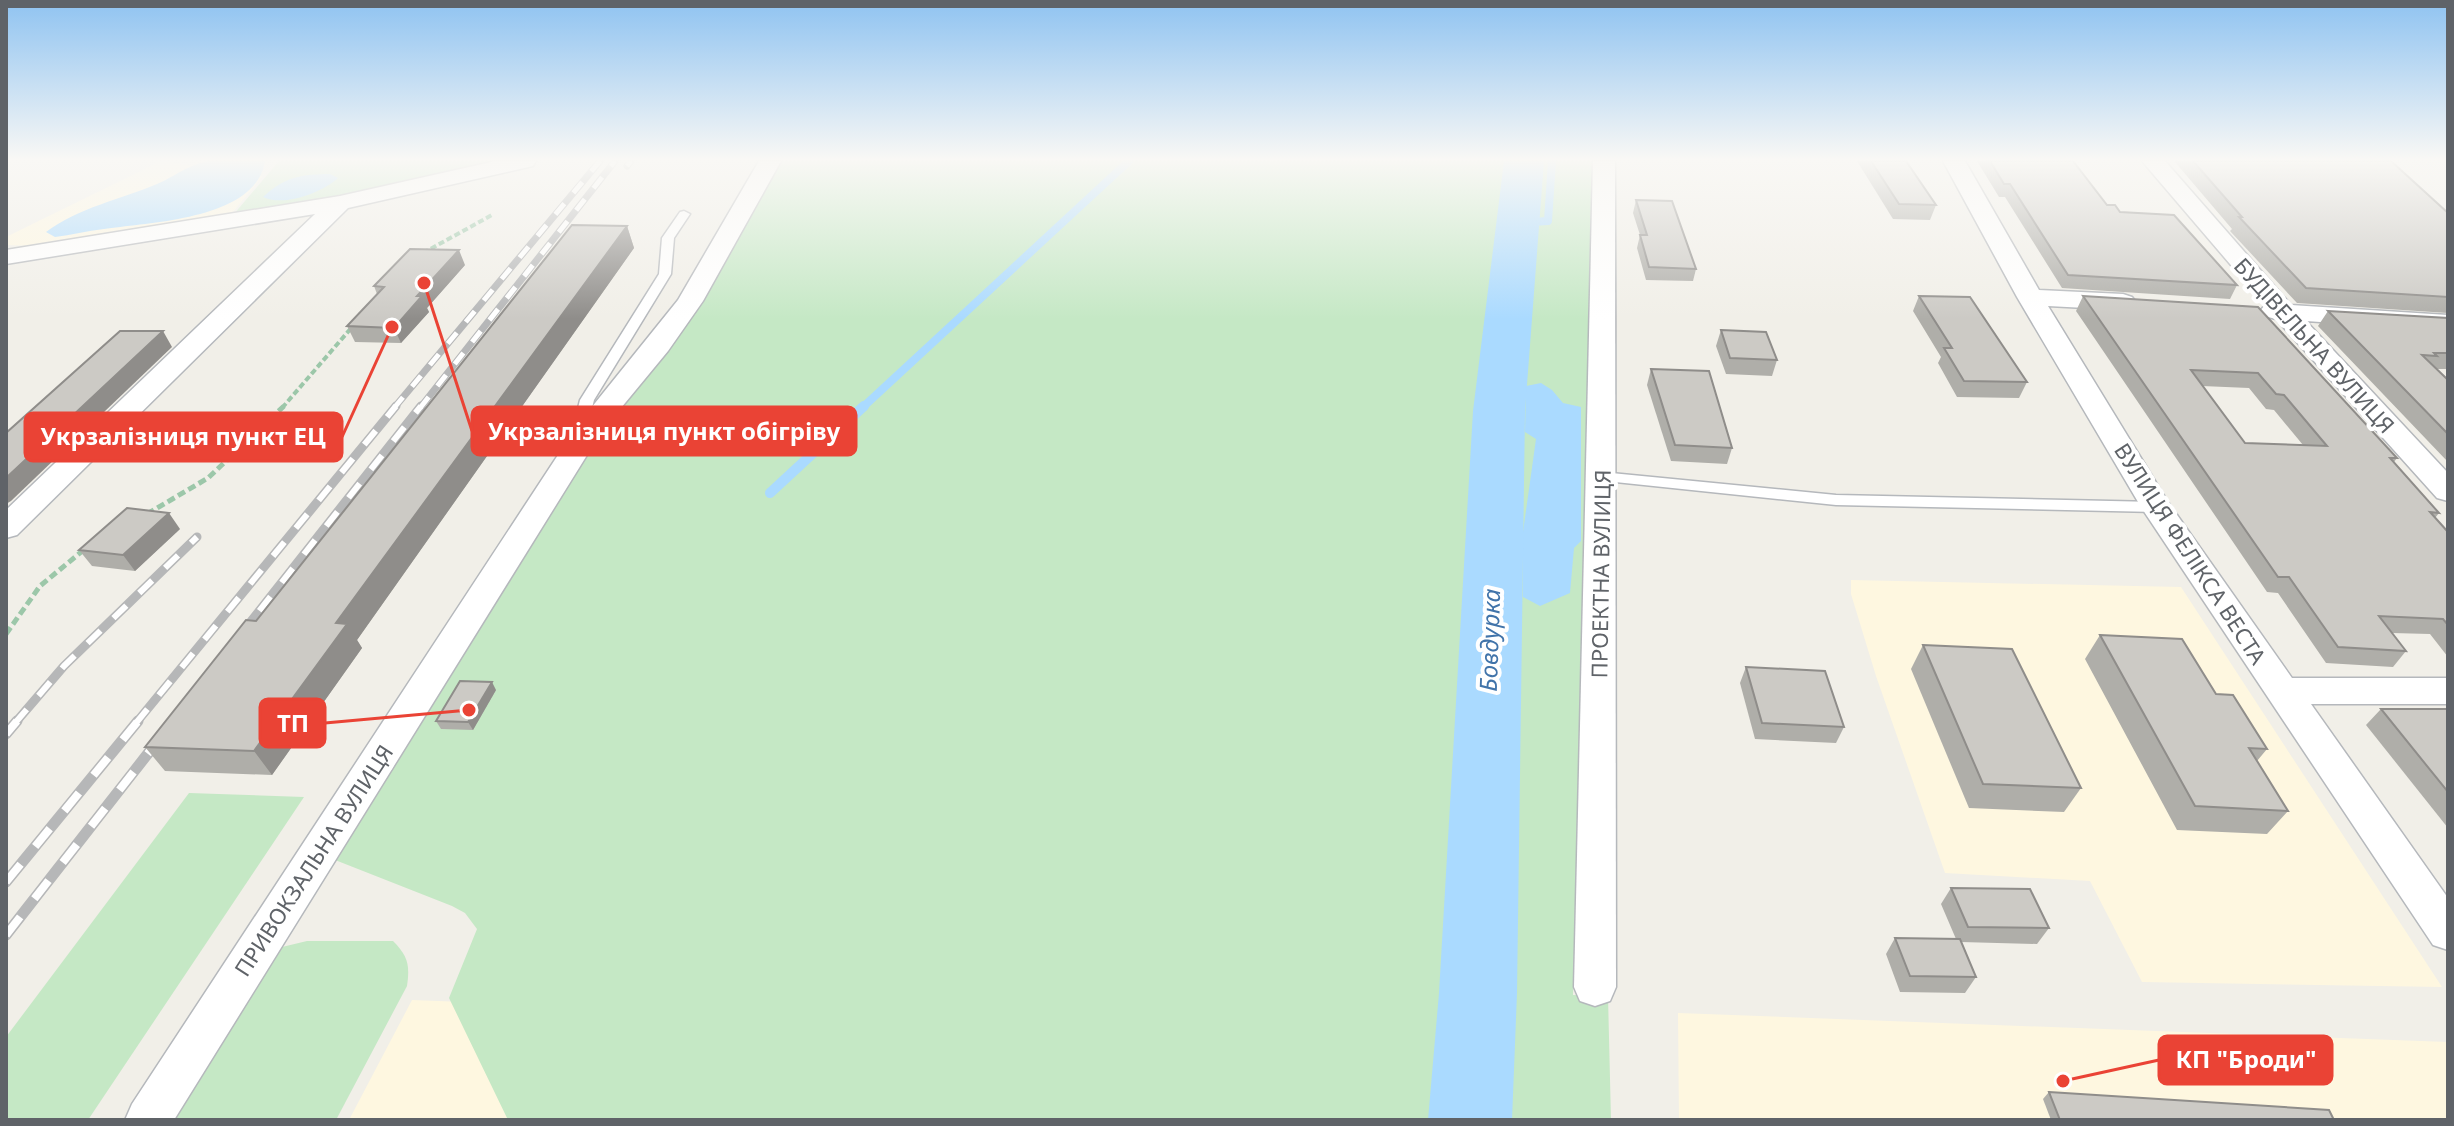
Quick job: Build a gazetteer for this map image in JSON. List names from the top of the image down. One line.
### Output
{"streets":{"street":["БУДІВЕЛЬНА ВУЛИЦЯ","ВУЛИЦЯ ФЕЛІКСА ВЕСТА","ПРОЕКТНА ВУЛИЦЯ","ПРИВОКЗАЛЬНА ВУЛИЦЯ"]},"water":["Бовдурка"],"places":["Укрзалізниця пункт обігріву","Укрзалізниця пункт ЕЦ","ТП","КП \"Броди\""]}
